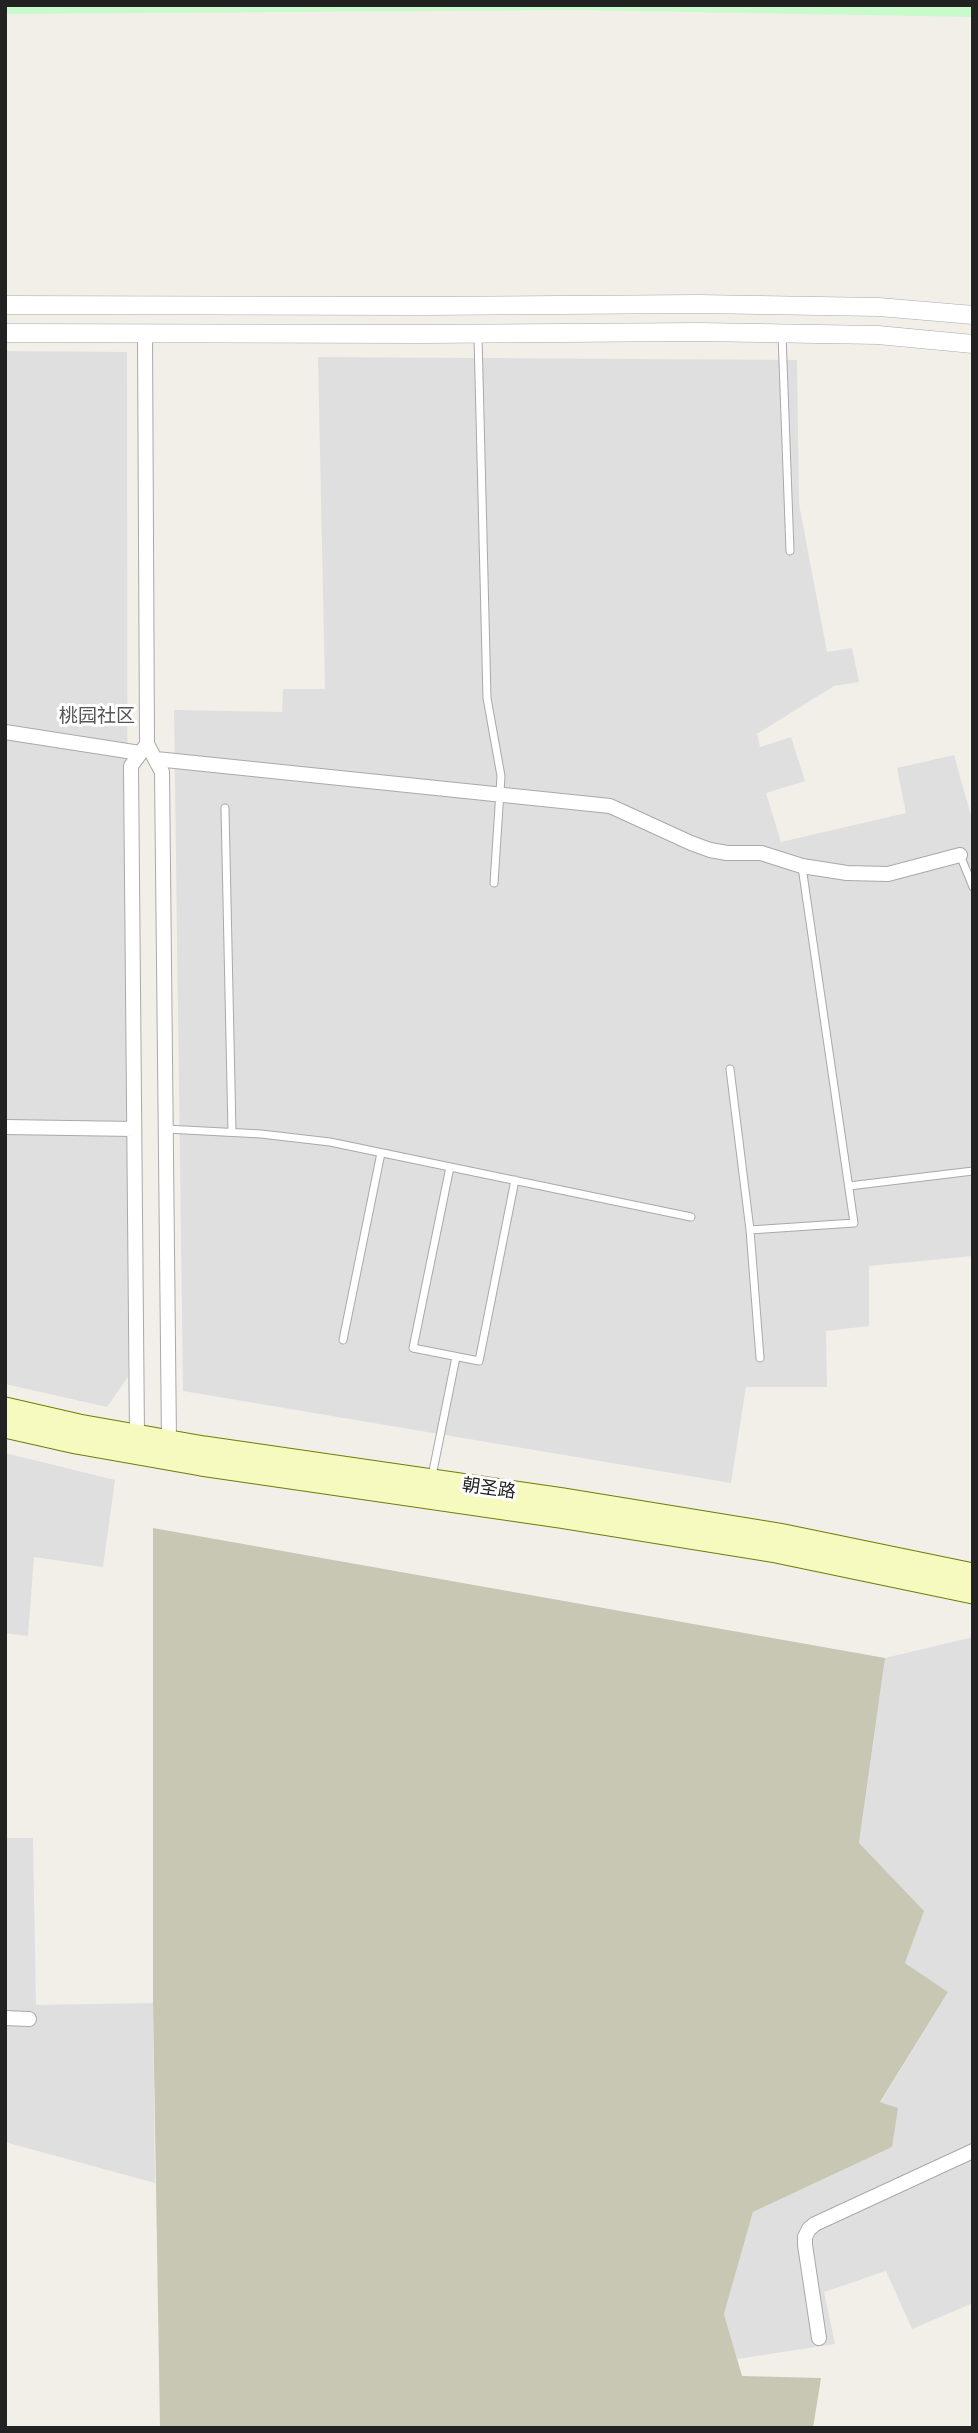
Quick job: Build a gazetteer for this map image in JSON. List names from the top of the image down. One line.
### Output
{"streets":{"main road":["朝圣路"]},"districts":["桃园社区"]}
